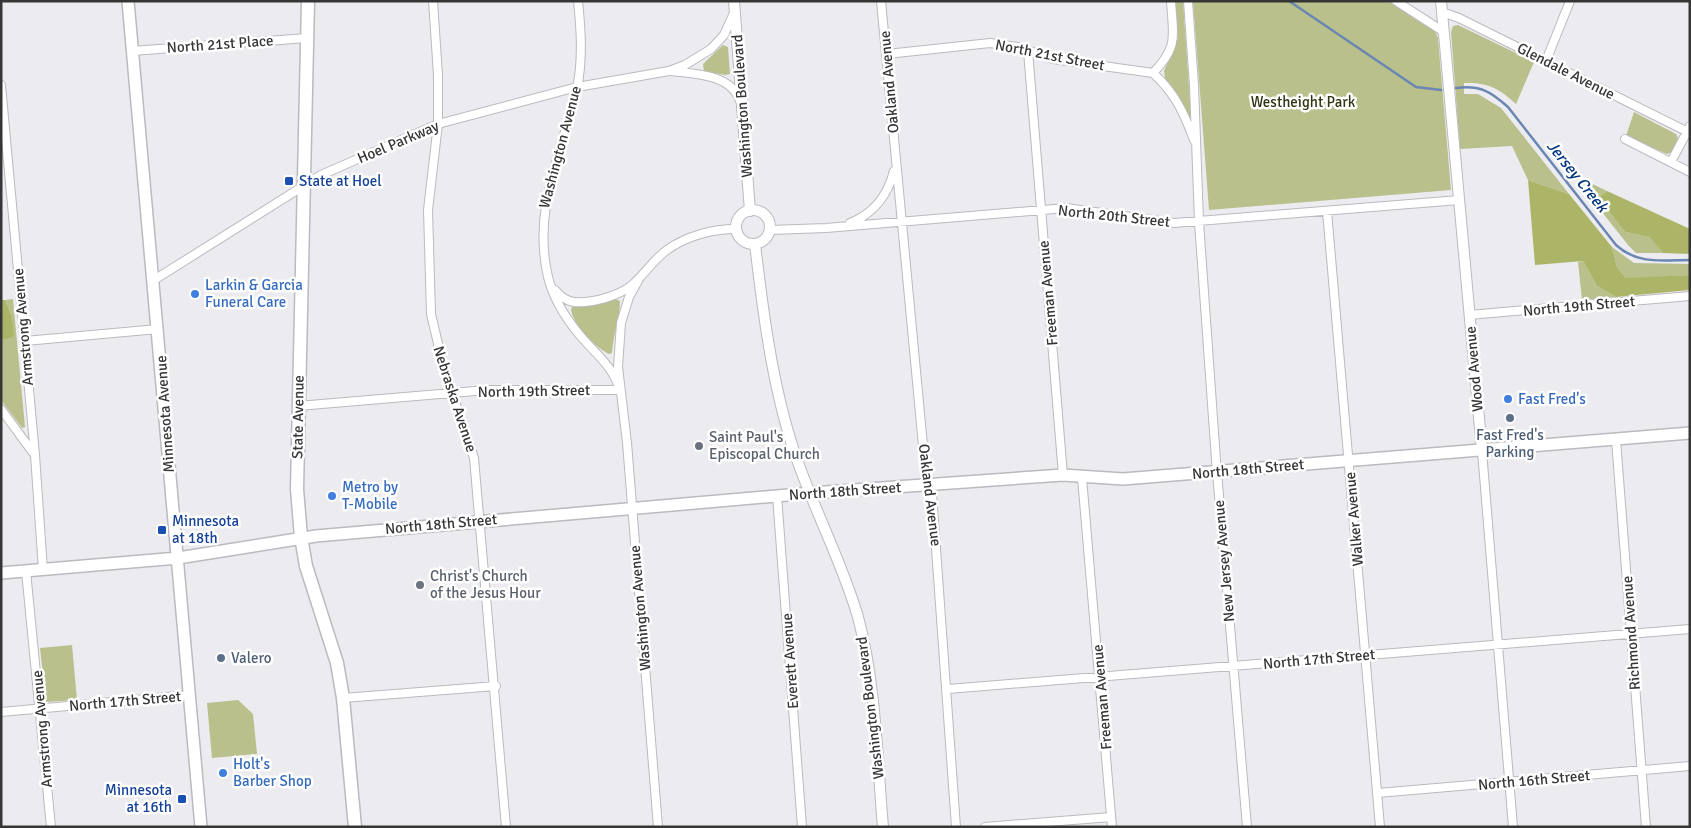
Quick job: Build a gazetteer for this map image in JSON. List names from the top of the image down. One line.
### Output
{"streets":{"main road":["Minnesota Avenue","State Avenue","North 18th Street"],"street":["North 21st Place","North 21st Street","Glendale Avenue","Oakland Avenue","Washington Boulevard","Hoel Parkway","Washington Avenue","North 20th Street","Freeman Avenue","North 19th Street","Armstrong Avenue","Wood Avenue","Nebraska Avenue","Walker Avenue","New Jersey Avenue","Richmond Avenue","North 17th Street","Everett Avenue","North 16th Street"]},"crossings":[["North 21st Place","Minnesota Avenue"],["North 21st Place","State Avenue"],["North 21st Street","Oakland Avenue"],["North 21st Street","Freeman Avenue"],["North 21st Street","New Jersey Avenue"],["Glendale Avenue","Wood Avenue"],["Oakland Avenue","North 20th Street"],["Oakland Avenue","North 18th Street"],["Oakland Avenue","North 17th Street"],["Washington Boulevard","Hoel Parkway"],["Washington Boulevard","North 20th Street"],["Washington Boulevard","North 18th Street"],["Hoel Parkway","Washington Avenue"],["Hoel Parkway","Nebraska Avenue"],["Hoel Parkway","Minnesota Avenue"],["Hoel Parkway","State Avenue"],["Washington Avenue","North 19th Street"],["Washington Avenue","North 18th Street"],["North 20th Street","Freeman Avenue"],["North 20th Street","Wood Avenue"],["North 20th Street","Walker Avenue"],["North 20th Street","New Jersey Avenue"],["Freeman Avenue","North 18th Street"],["Freeman Avenue","North 17th Street"],["North 19th Street","Wood Avenue"],["North 19th Street","Nebraska Avenue"],["North 19th Street","State Avenue"],["Armstrong Avenue","North 18th Street"],["Armstrong Avenue","North 17th Street"],["Wood Avenue","North 18th Street"],["Wood Avenue","North 17th Street"],["Wood Avenue","North 16th Street"],["Nebraska Avenue","North 18th Street"],["Minnesota Avenue","North 18th Street"],["Minnesota Avenue","North 17th Street"],["State Avenue","North 18th Street"],["North 18th Street","Walker Avenue"],["North 18th Street","New Jersey Avenue"],["North 18th Street","Richmond Avenue"],["North 18th Street","Everett Avenue"],["Walker Avenue","North 17th Street"],["Walker Avenue","North 16th Street"],["New Jersey Avenue","North 17th Street"],["Richmond Avenue","North 17th Street"],["Richmond Avenue","North 16th Street"]],"water":["Jersey Creek"],"parks":["Westheight Park"],"places":{"transit":["State at Hoel","Minnesota at 18th","Minnesota at 16th"],"other":["Larkin & Garcia Funeral Care","Fast Fred's","Fast Fred's Parking","Saint Paul's Episcopal Church","Metro by T-Mobile","Christ's Church of the Jesus Hour","Valero","Holt's Barber Shop"]}}
